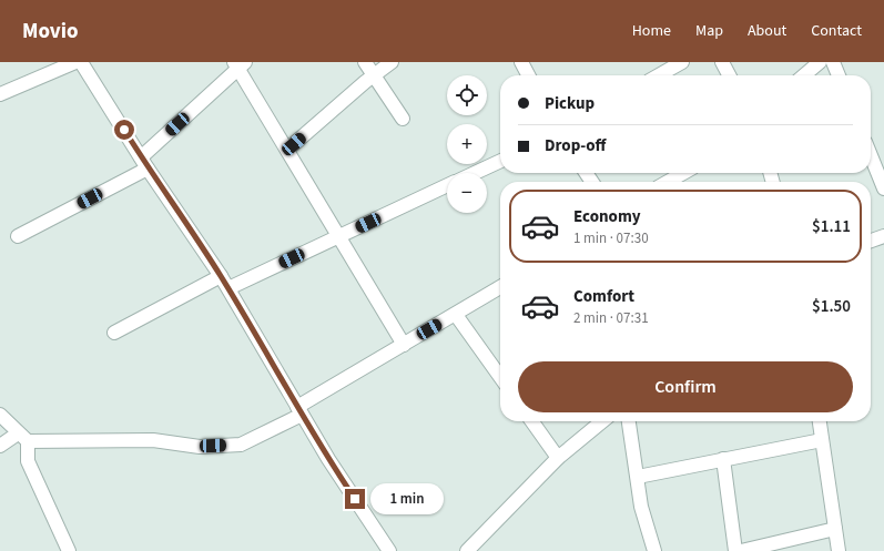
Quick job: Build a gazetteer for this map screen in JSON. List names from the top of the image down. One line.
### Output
{"page":{"header":"Movio","nav":["Home","Map","About","Contact"],"map_buttons":["+","−"],"banner":["Pickup","Drop-off"],"list":[{"name":"Economy","note":"1 min · 07:30","value":"$1.11"},{"name":"Comfort","note":"2 min · 07:31","value":"$1.50"}],"buttons":"Confirm","bubble":"1 min"}}
